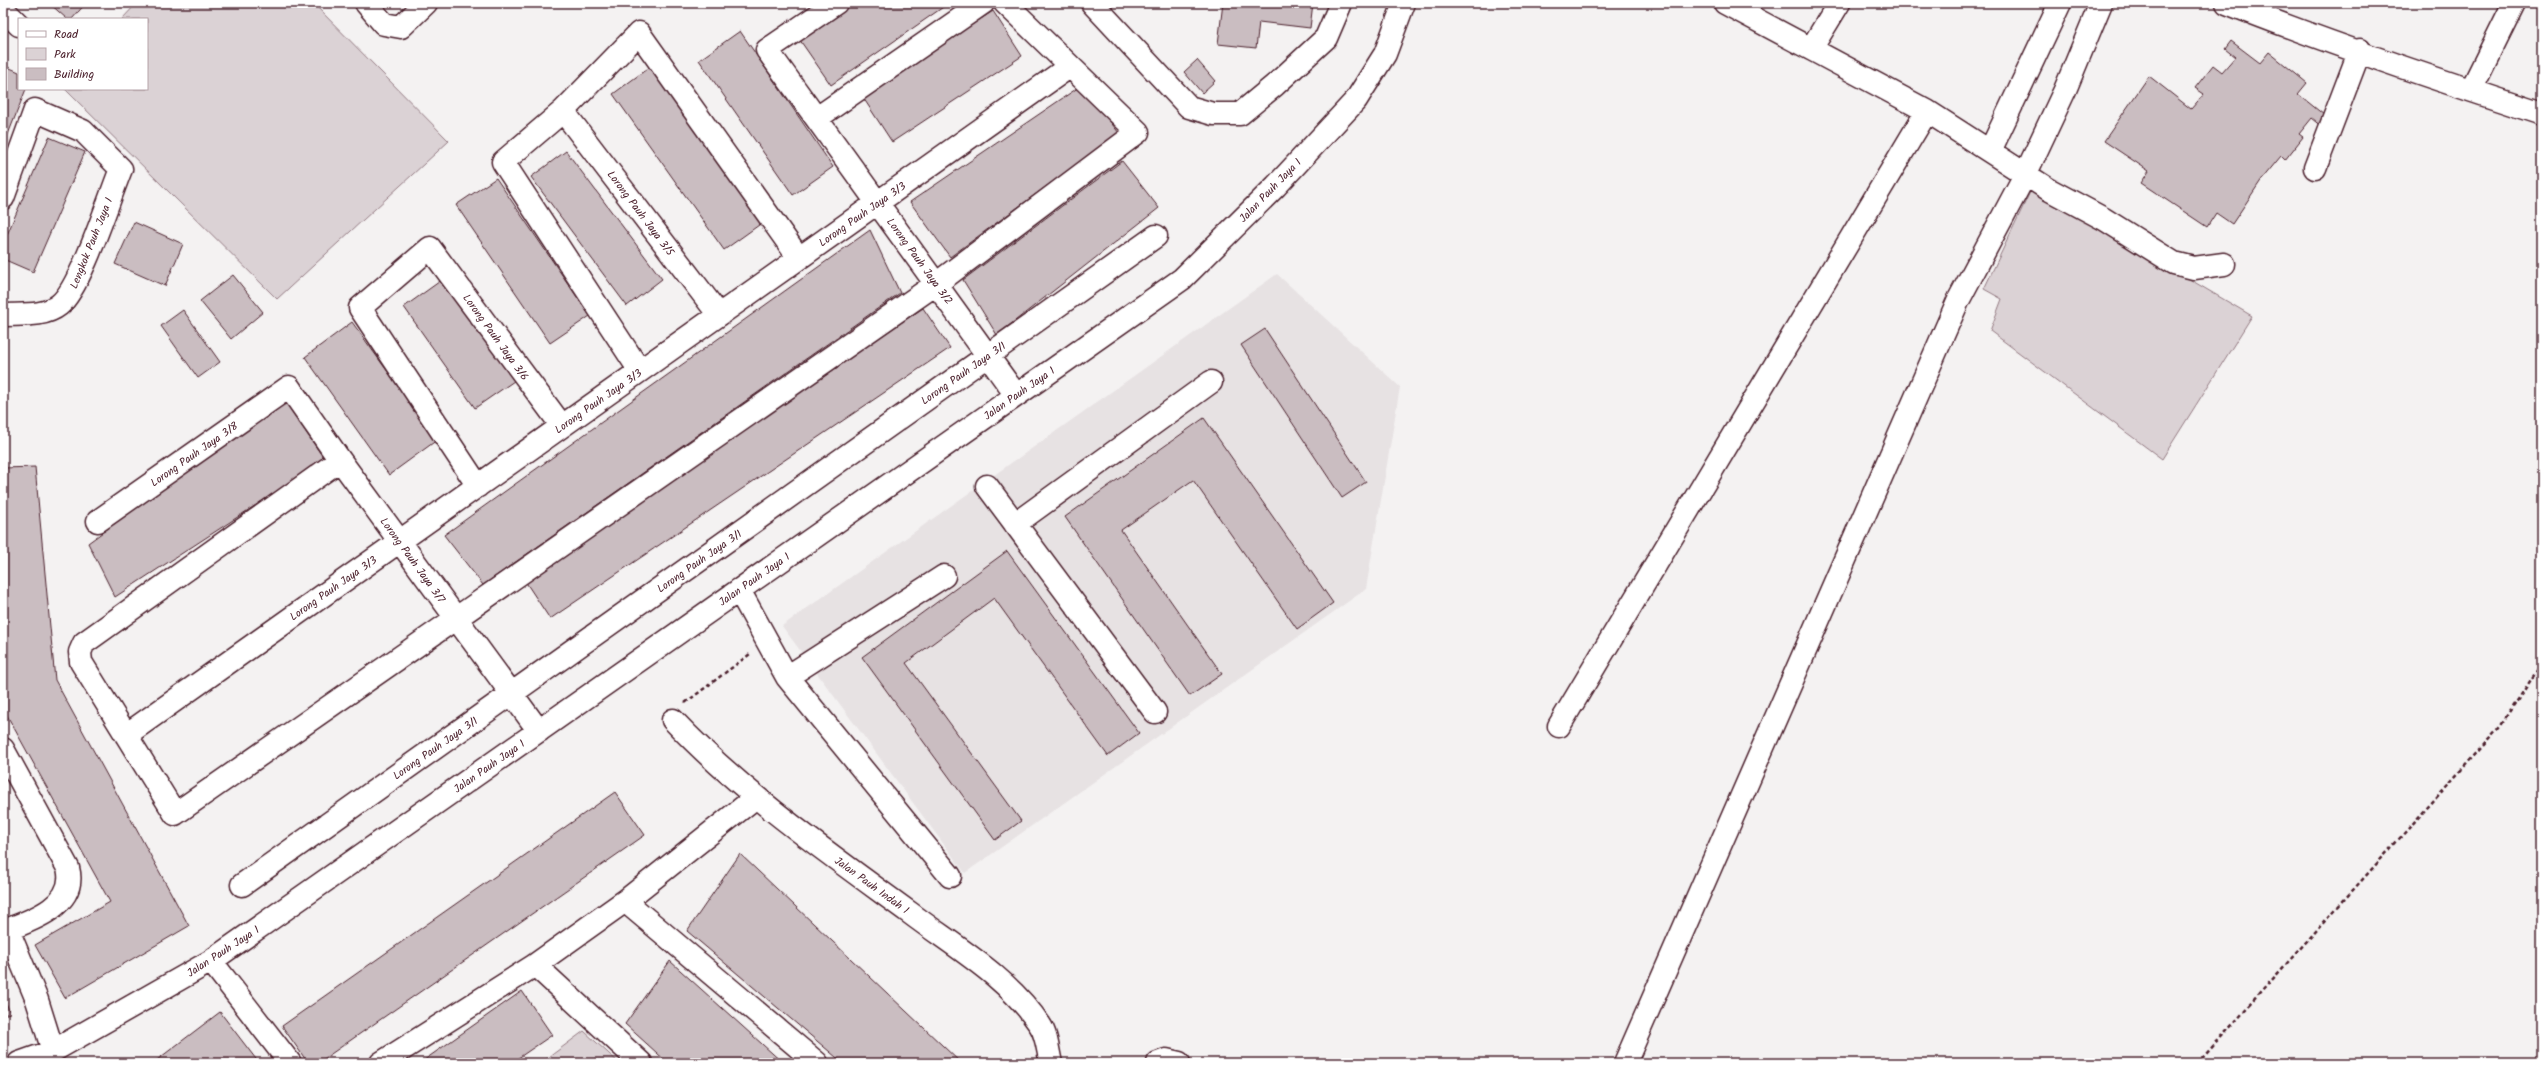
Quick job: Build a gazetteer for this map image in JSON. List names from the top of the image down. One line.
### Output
{"streets":{"street":["Jalan Pauh Jaya 1","Lorong Pauh Jaya 3/5","Lorong Pauh Jaya 3/3","Lengkok Pauh Jaya 1","Lorong Pauh Jaya 3/2","Lorong Pauh Jaya 3/6","Lorong Pauh Jaya 3/1","Lorong Pauh Jaya 3/8","Lorong Pauh Jaya 3/7","Jalan Pauh Indah 1"]},"crossings":[["Jalan Pauh Jaya 1","Lorong Pauh Jaya 3/2"],["Jalan Pauh Jaya 1","Lorong Pauh Jaya 3/7"],["Lorong Pauh Jaya 3/5","Lorong Pauh Jaya 3/3"],["Lorong Pauh Jaya 3/3","Lorong Pauh Jaya 3/2"],["Lorong Pauh Jaya 3/3","Lorong Pauh Jaya 3/6"],["Lorong Pauh Jaya 3/3","Lorong Pauh Jaya 3/7"],["Lorong Pauh Jaya 3/2","Lorong Pauh Jaya 3/1"],["Lorong Pauh Jaya 3/1","Lorong Pauh Jaya 3/7"],["Lorong Pauh Jaya 3/8","Lorong Pauh Jaya 3/7"]],"legend":["Road","Park","Building"]}
